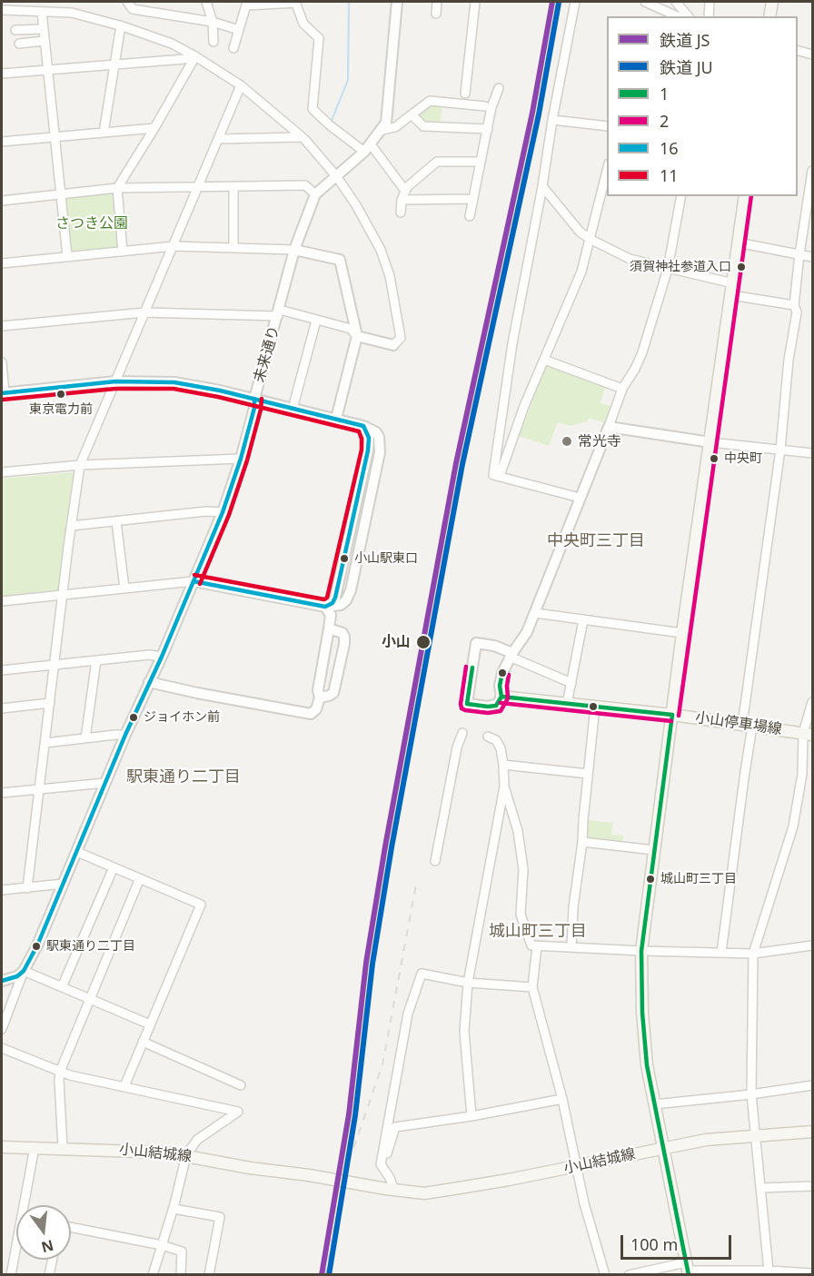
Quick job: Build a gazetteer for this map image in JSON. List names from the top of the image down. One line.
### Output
{"streets":{"main road":["小山停車場線","小山結城線"],"street":["未来通り"]},"districts":["中央町三丁目","駅東通り二丁目","城山町三丁目"],"parks":["さつき公園"],"places":["須賀神社参道入口","東京電力前","常光寺","中央町","小山駅東口","小山","ジョイホン前","城山町三丁目","駅東通り二丁目"],"lines":["rail line JS","rail line JU","transit line 2","transit line 16","transit line 11","transit line 1"],"legend":["鉄道 JS","鉄道 JU","1","2","16","11"],"scale_bar":"100 m","north":"bottom"}
